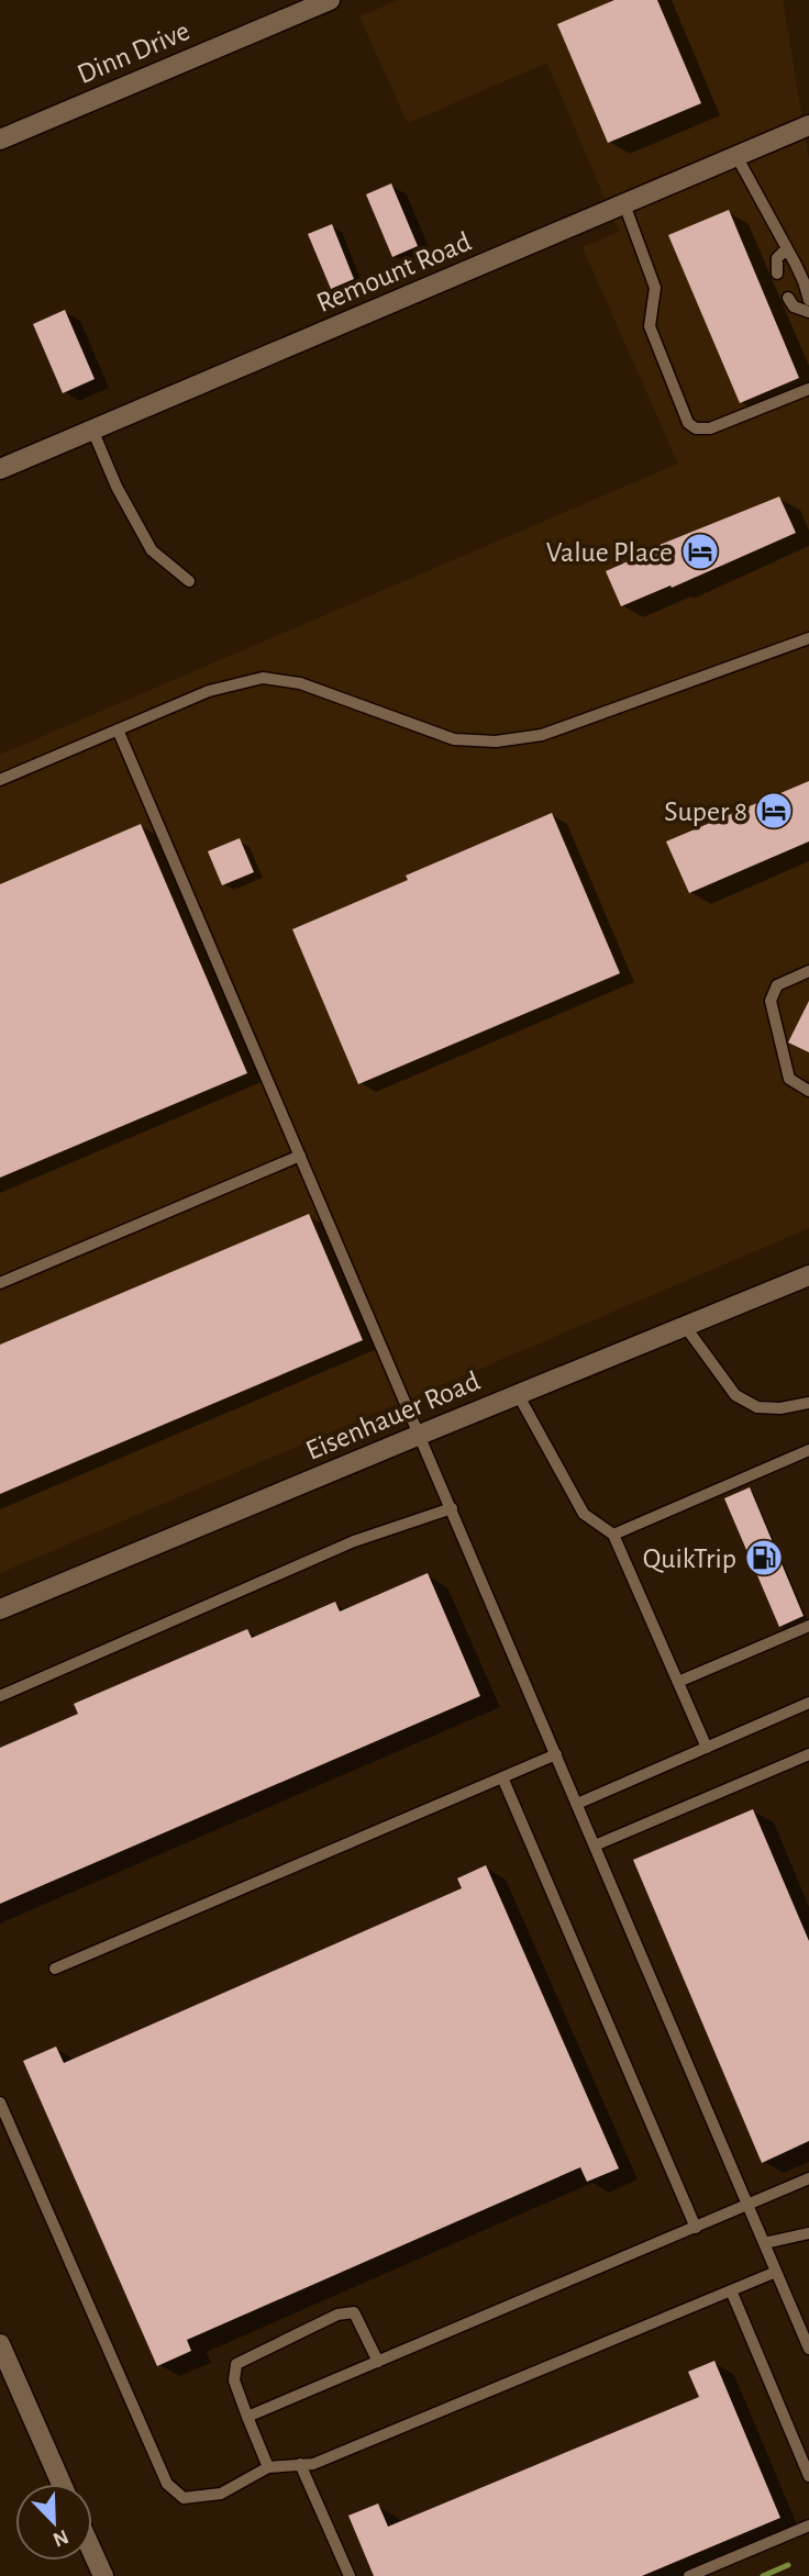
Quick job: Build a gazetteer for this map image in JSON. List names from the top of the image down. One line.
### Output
{"streets":{"street":["Dinn Drive","Remount Road","Eisenhauer Road"]},"places":{"hotel":["Value Place","Super 8"],"fuel station":["QuikTrip"]},"north":"bottom right"}
